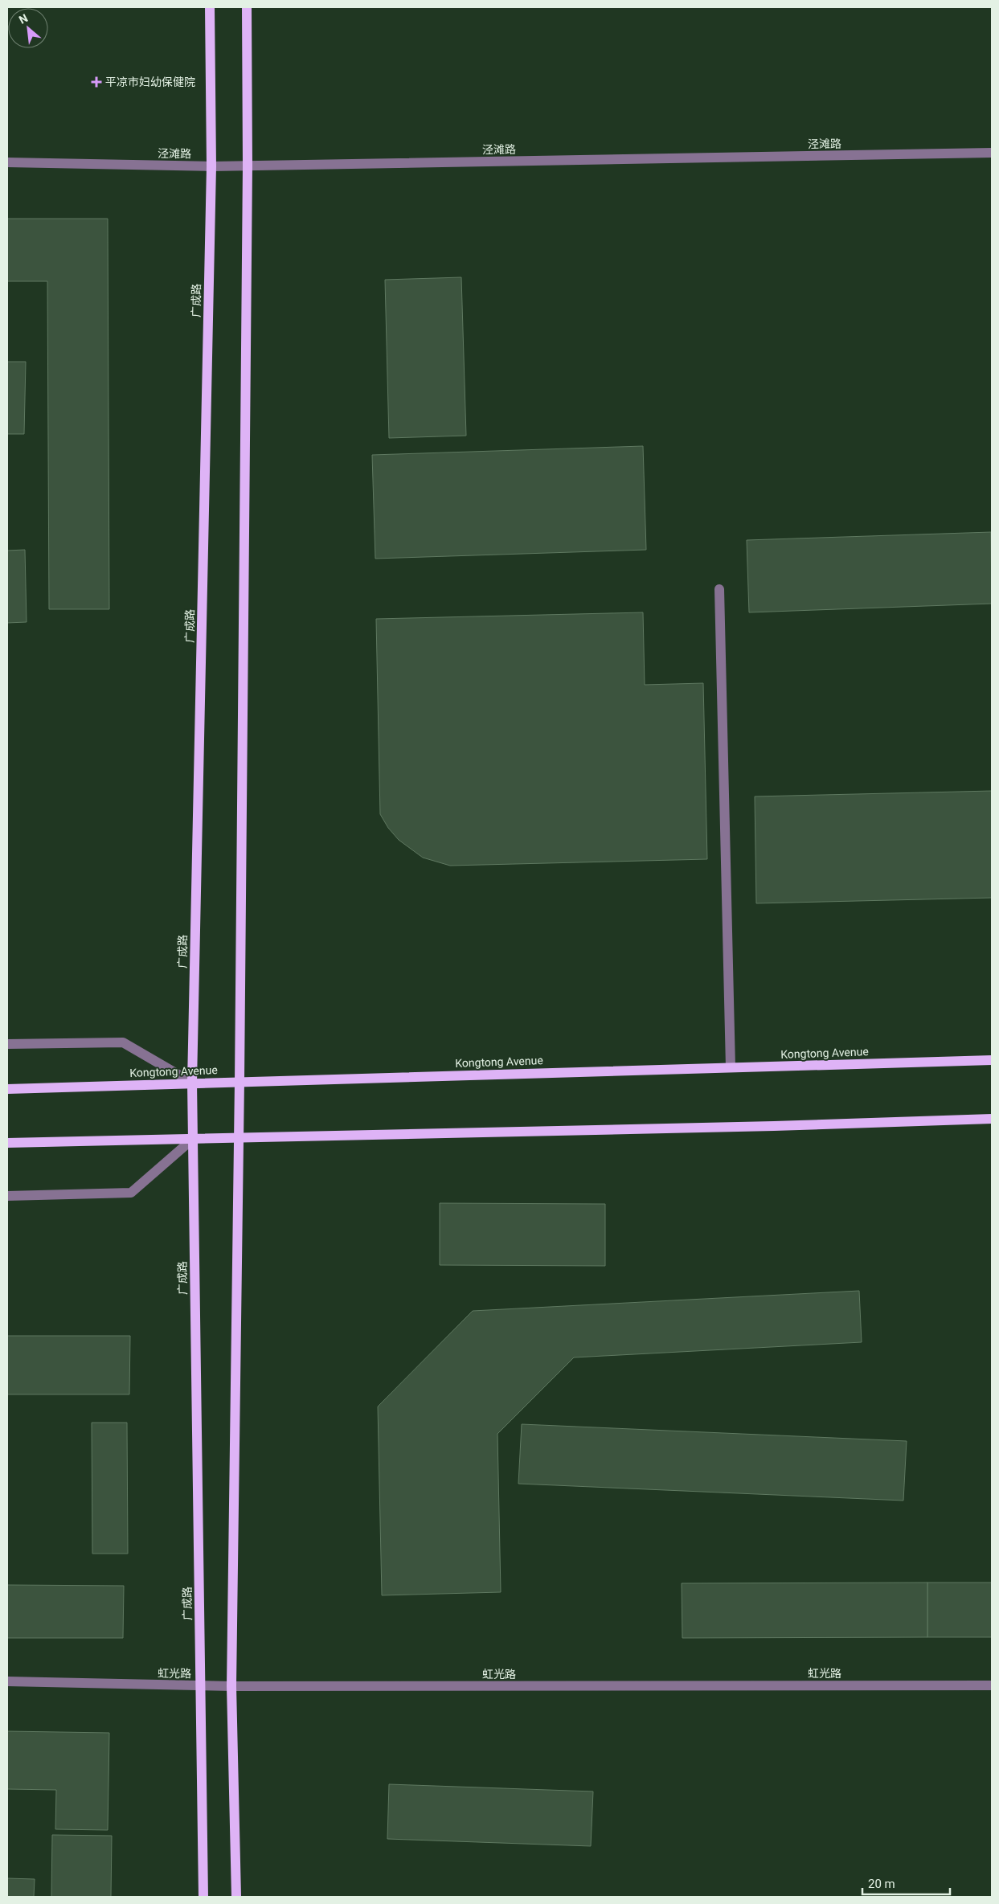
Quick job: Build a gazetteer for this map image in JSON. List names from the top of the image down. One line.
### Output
{"streets":{"main road":["广成路","Kongtong Avenue"],"street":["泾滩路","虹光路"]},"crossings":[["泾滩路","广成路"],["广成路","Kongtong Avenue"],["广成路","虹光路"]],"places":{"health":["平凉市妇幼保健院"]},"scale_bar":"20 m","north":"top left"}
